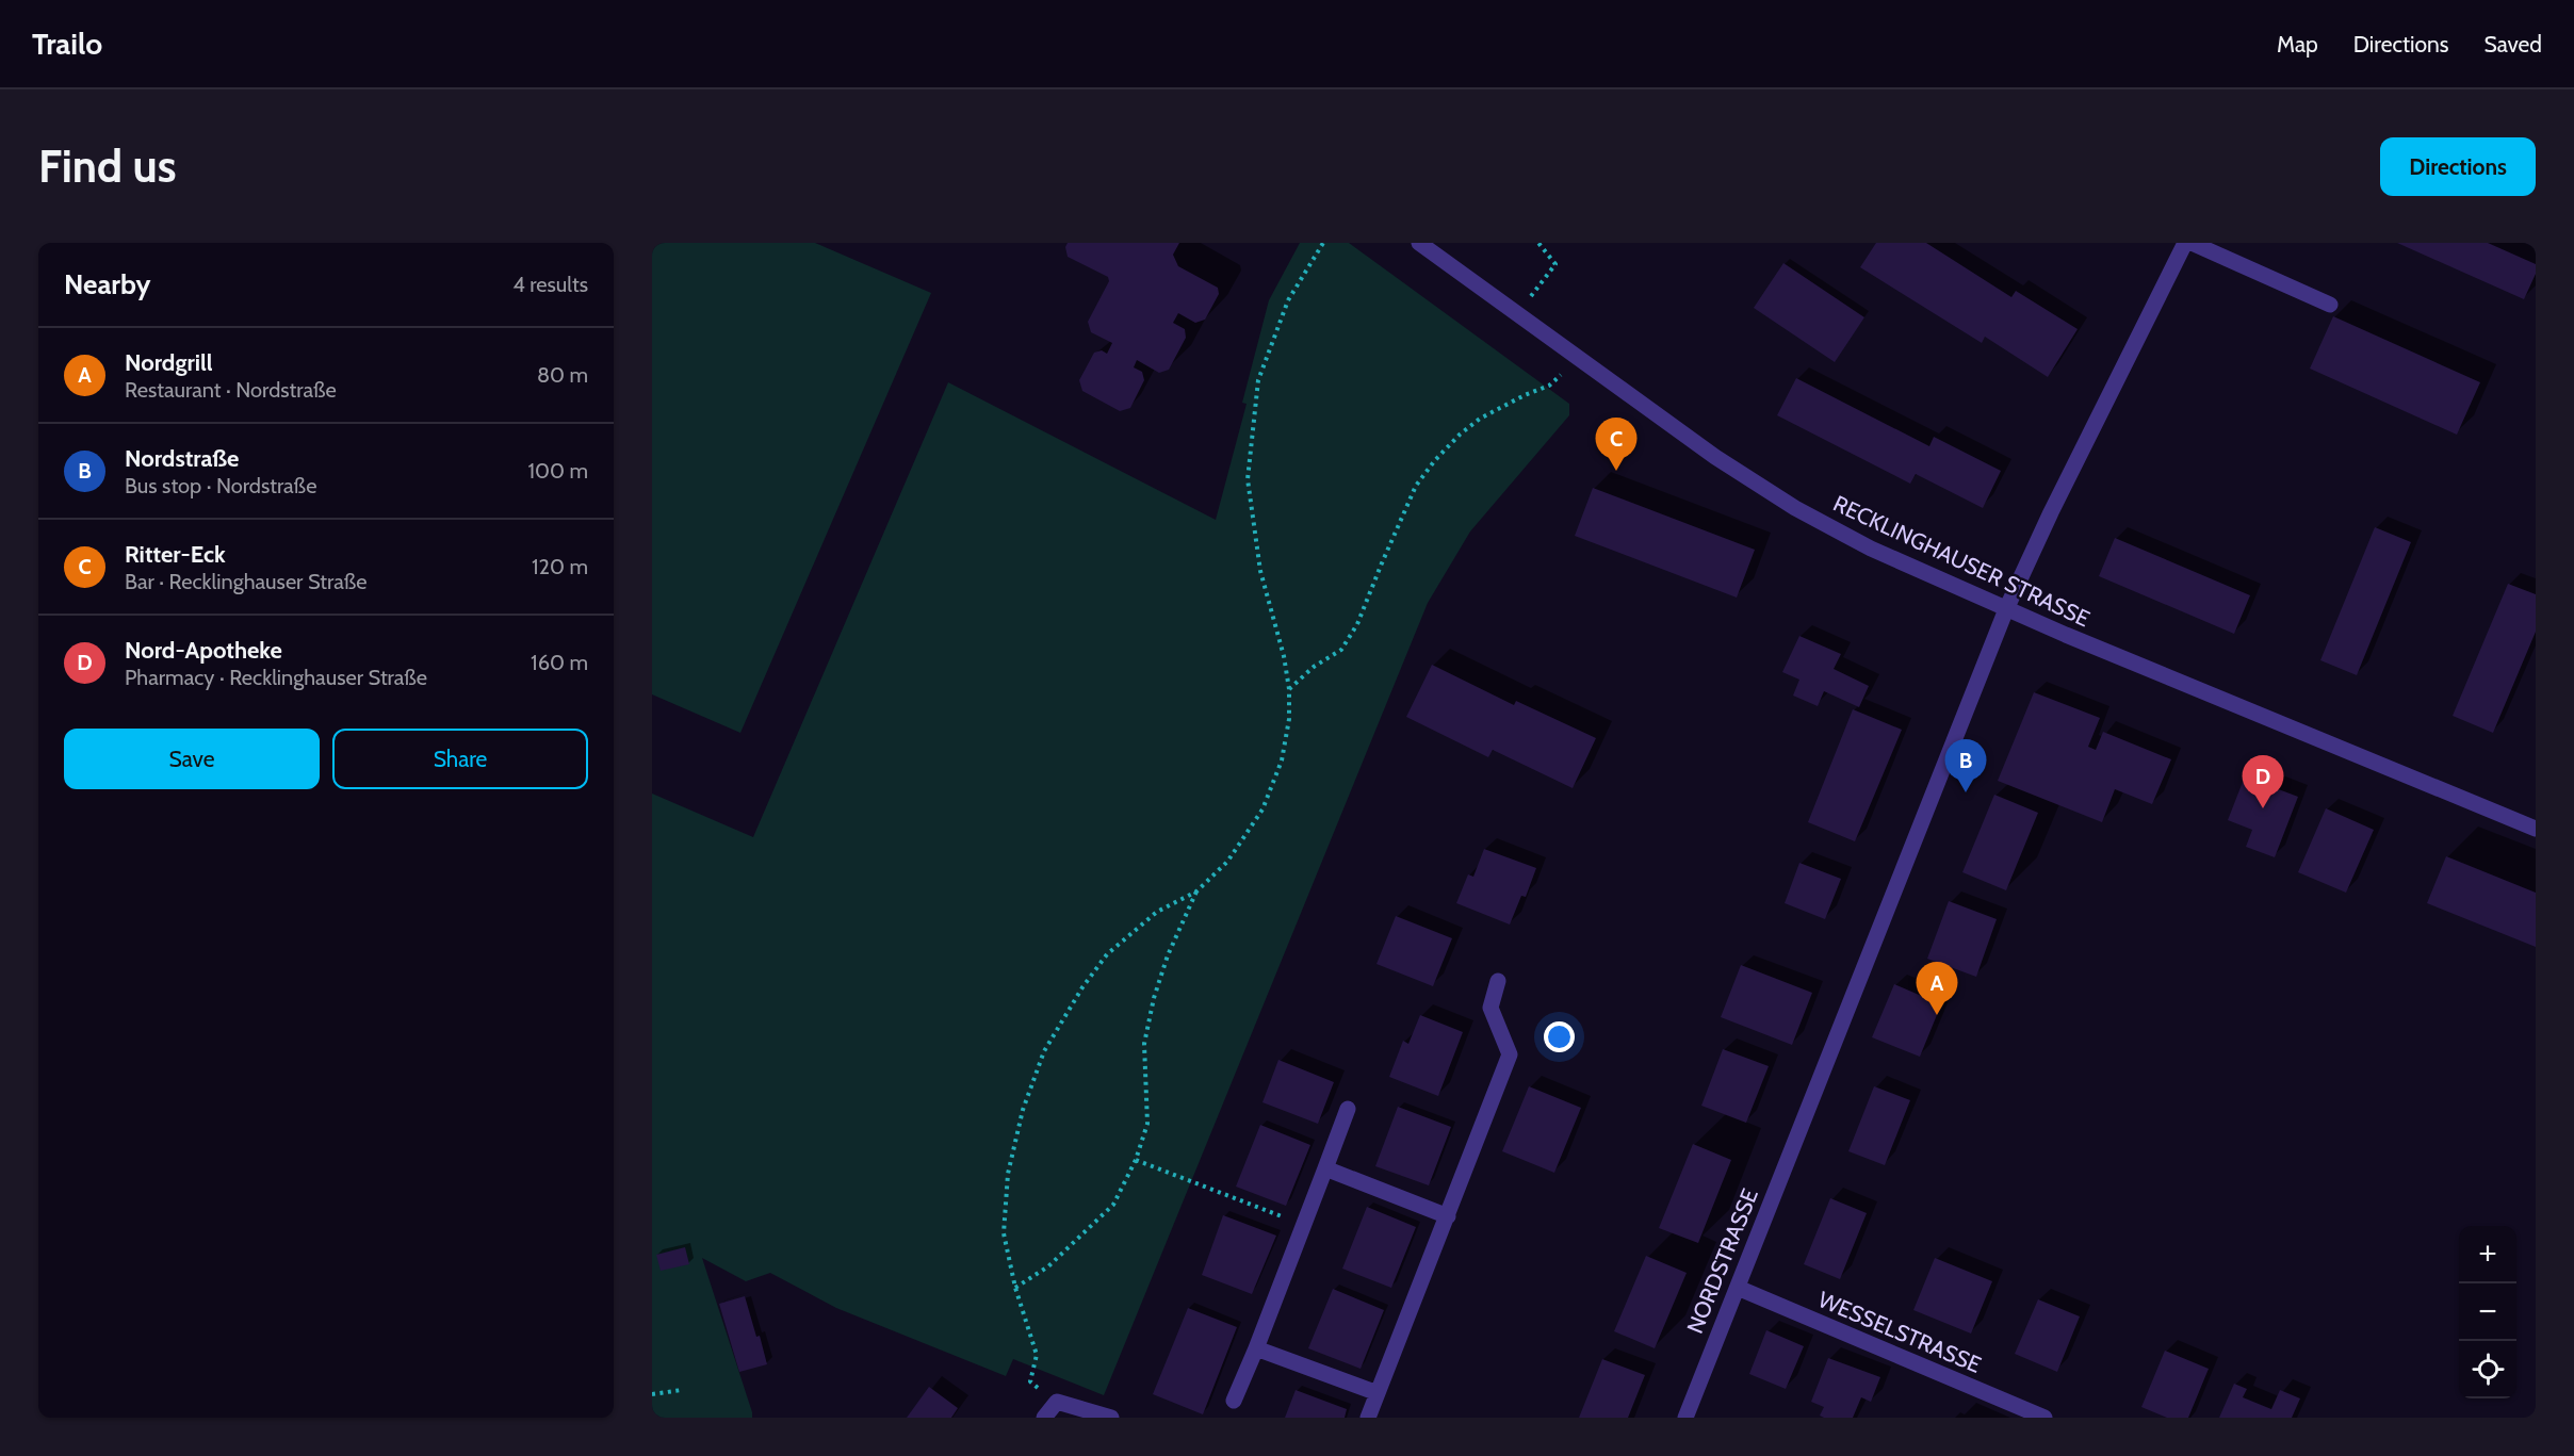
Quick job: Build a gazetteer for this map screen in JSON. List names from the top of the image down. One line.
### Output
{"streets":{"street":["RECKLINGHAUSER STRASSE","NORDSTRASSE","WESSELSTRASSE"]},"crossings":[["RECKLINGHAUSER STRASSE","NORDSTRASSE"],["NORDSTRASSE","WESSELSTRASSE"]],"page":{"header":"Trailo","nav":["Map","Directions","Saved"],"buttons":["Directions",["Save","Share"]],"title":"Find us","heading":["Nearby","4 results"],"list":[{"mark":"A","name":"Nordgrill","note":"Restaurant · Nordstraße","value":"80 m"},{"mark":"B","name":"Nordstraße","note":"Bus stop · Nordstraße","value":"100 m"},{"mark":"C","name":"Ritter-Eck","note":"Bar · Recklinghauser Straße","value":"120 m"},{"mark":"D","name":"Nord-Apotheke","note":"Pharmacy · Recklinghauser Straße","value":"160 m"}],"pins":["C","B","D","A"],"map_buttons":["+","−"]}}
